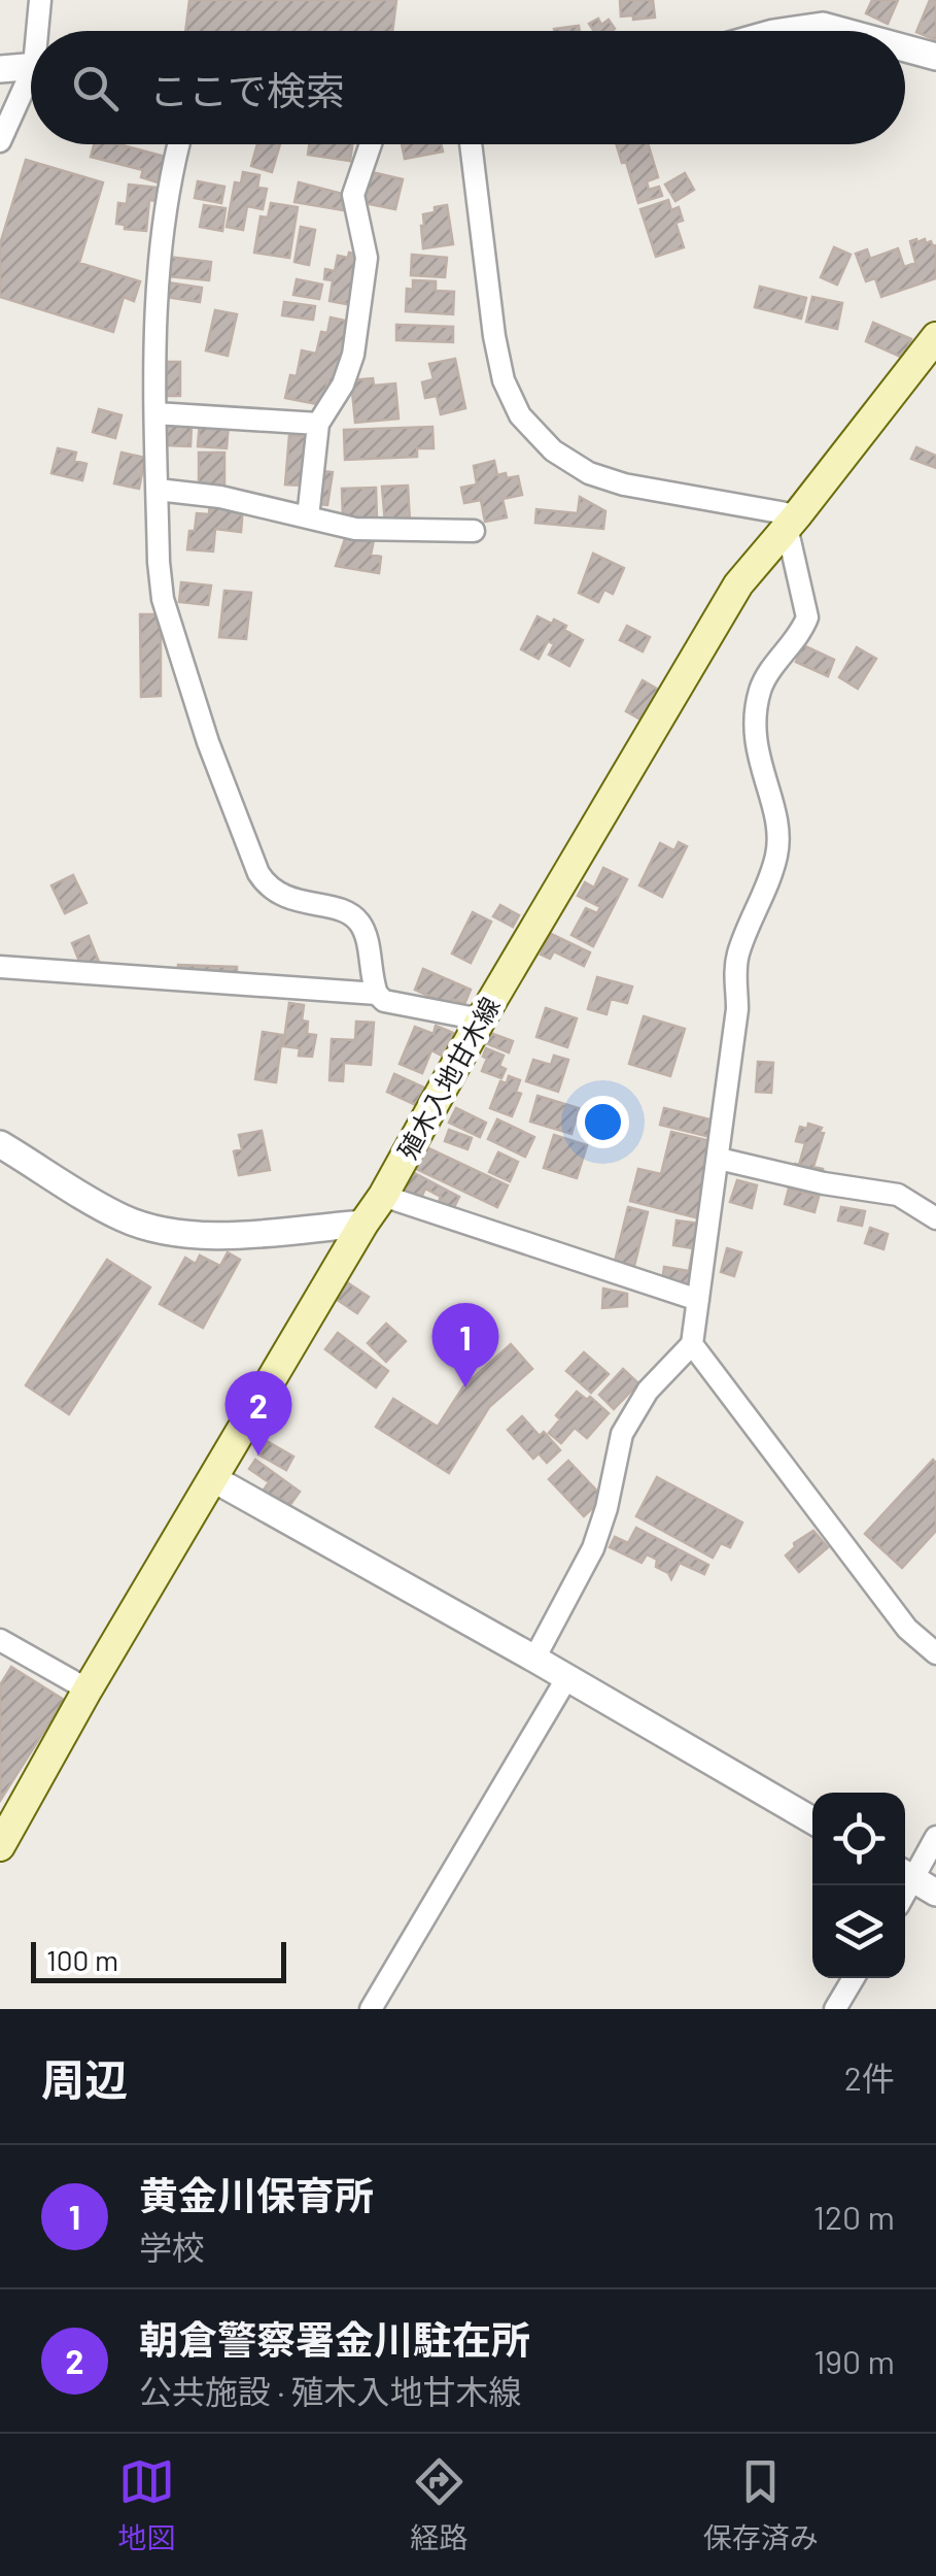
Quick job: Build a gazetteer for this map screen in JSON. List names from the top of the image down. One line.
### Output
{"streets":{"main road":["殖木入地甘木線"]},"scale_bar":"100 m","page":{"search":"ここで検索","pins":["1","2"],"scale":"100 m","heading":["周辺","2件"],"list":[{"mark":"1","name":"黄金川保育所","note":"学校","value":"120 m"},{"mark":"2","name":"朝倉警察署金川駐在所","note":"公共施設 · 殖木入地甘木線","value":"190 m"}],"nav":["地図","経路","保存済み"]}}
